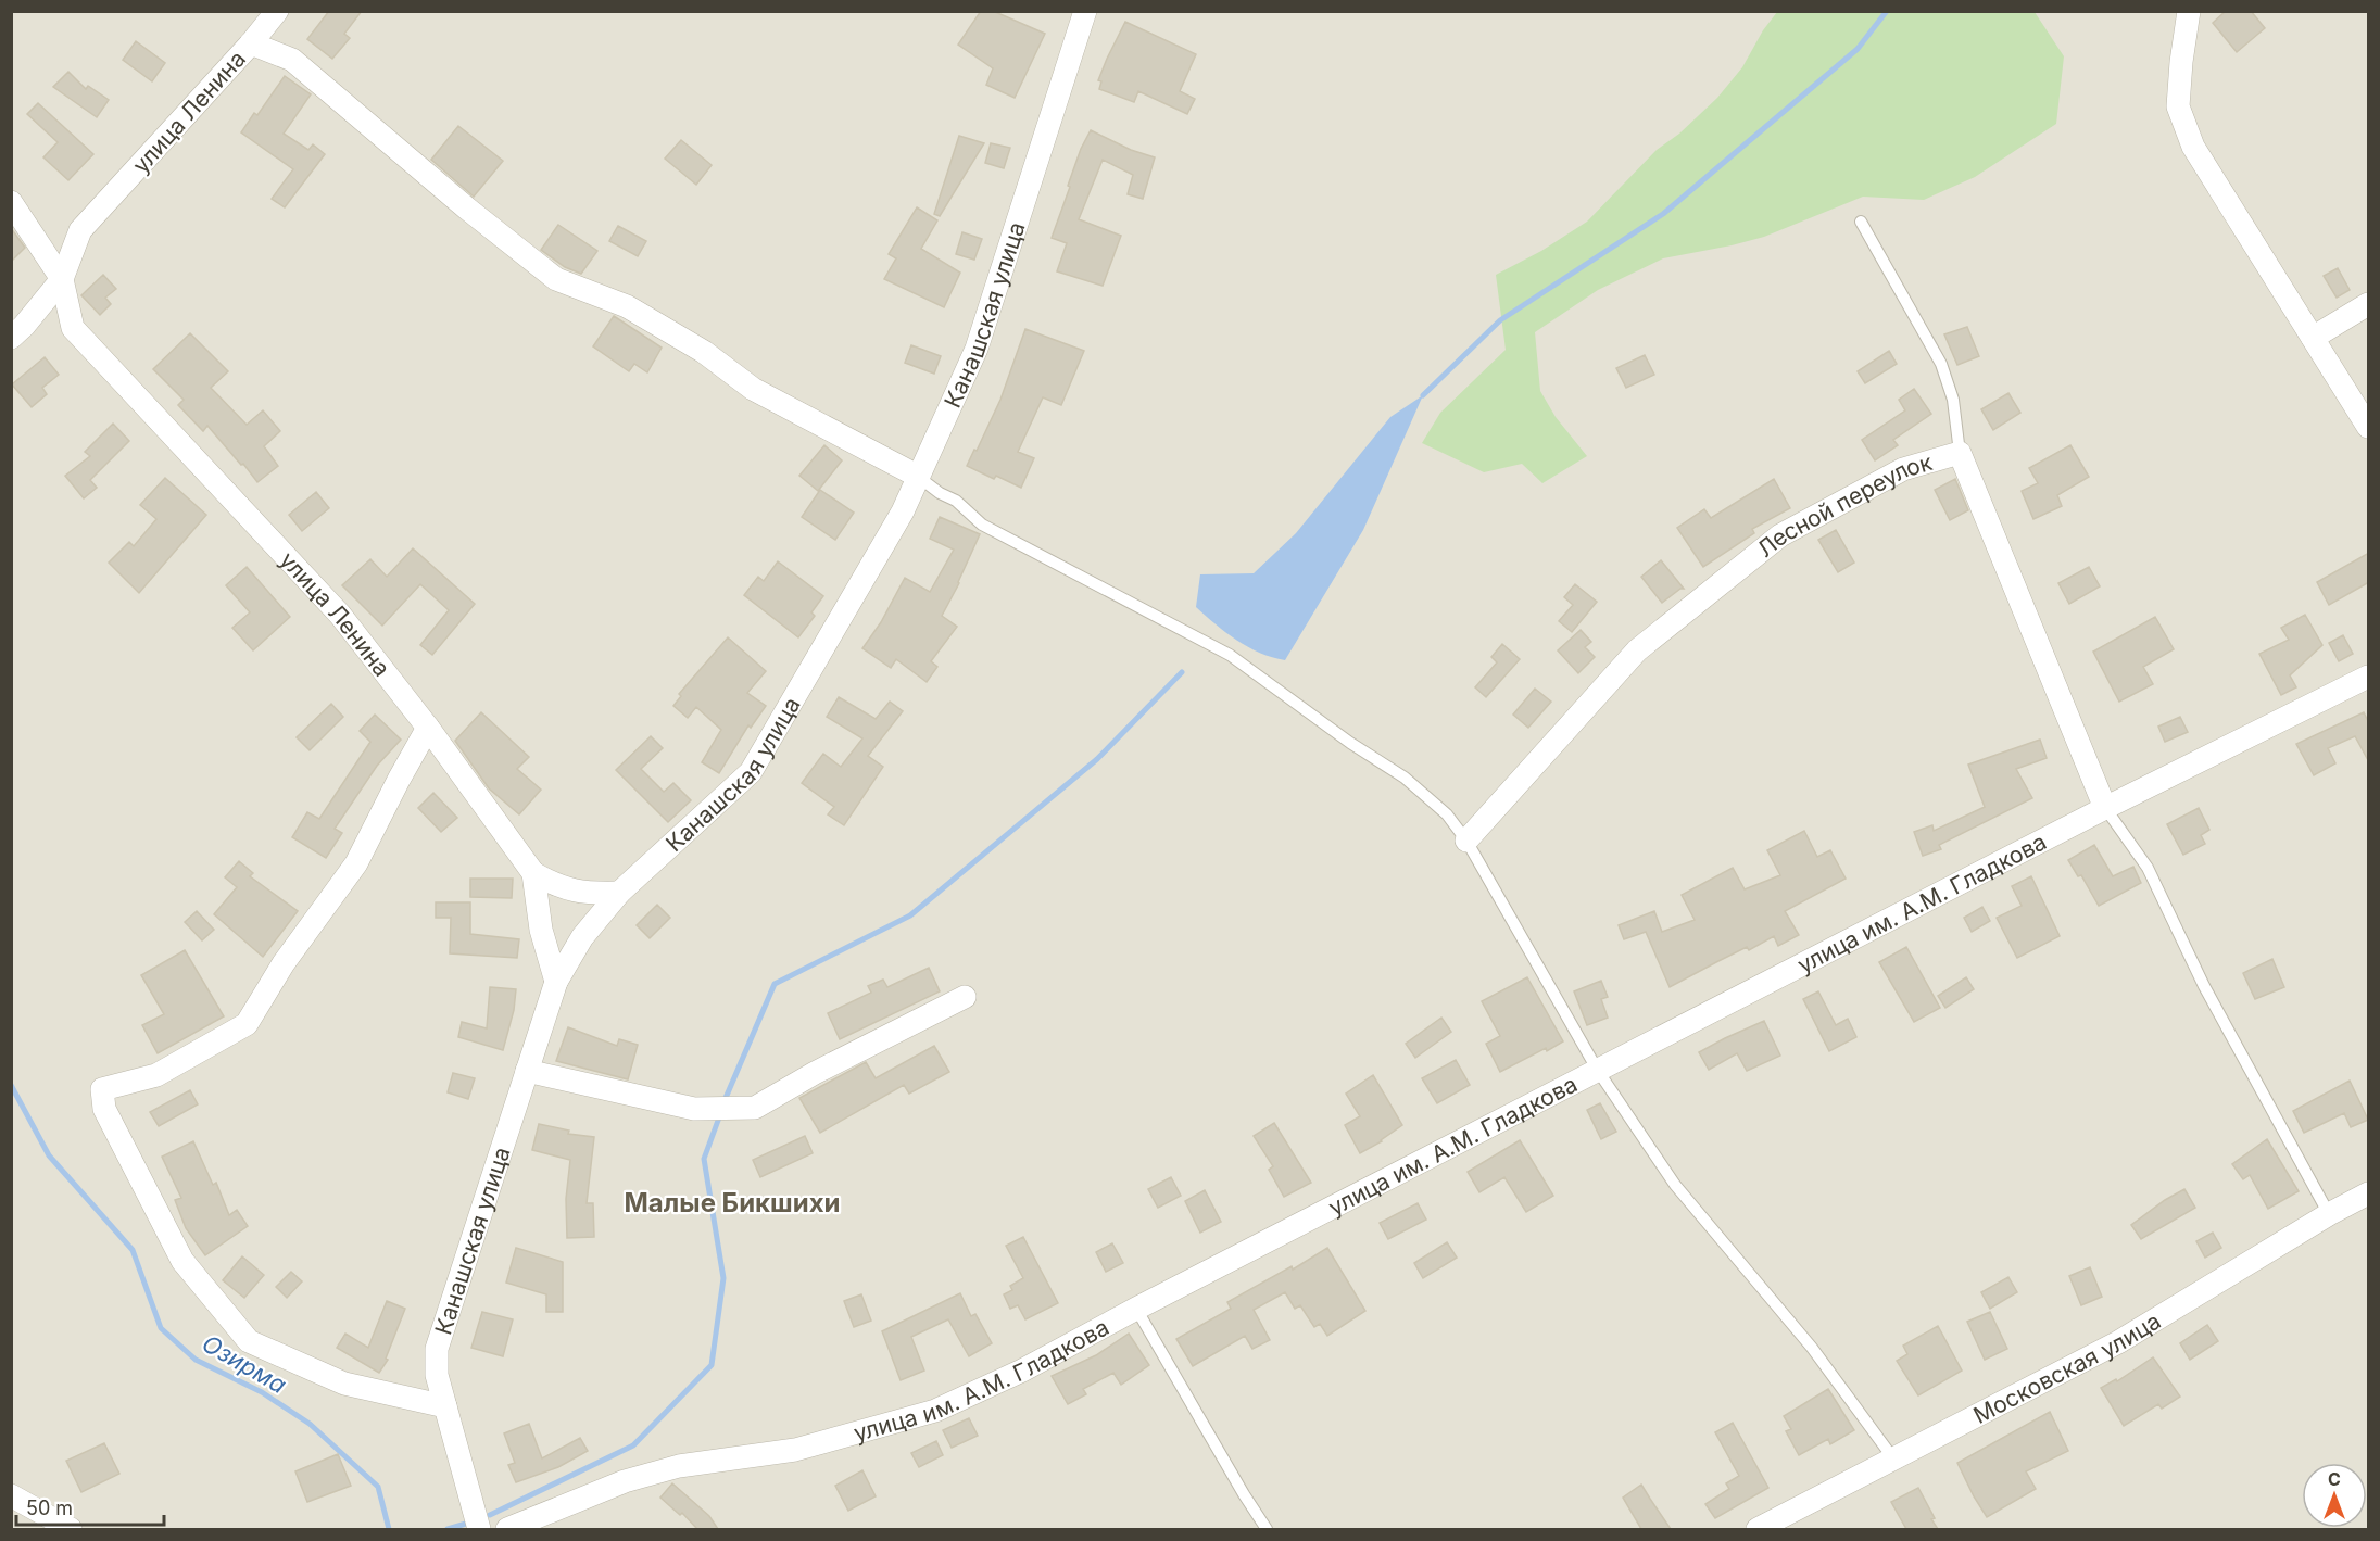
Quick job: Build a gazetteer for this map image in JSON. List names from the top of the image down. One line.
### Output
{"streets":{"street":["улица Ленина","Канашская улица","Лесной переулок","улица им. А.М. Гладкова","Московская улица"]},"crossings":[["улица Ленина","Канашская улица"],["Лесной переулок","улица им. А.М. Гладкова"]],"districts":["Малые Бикшихи"],"water":["Озирма"],"scale_bar":"50 m","north":"top"}
